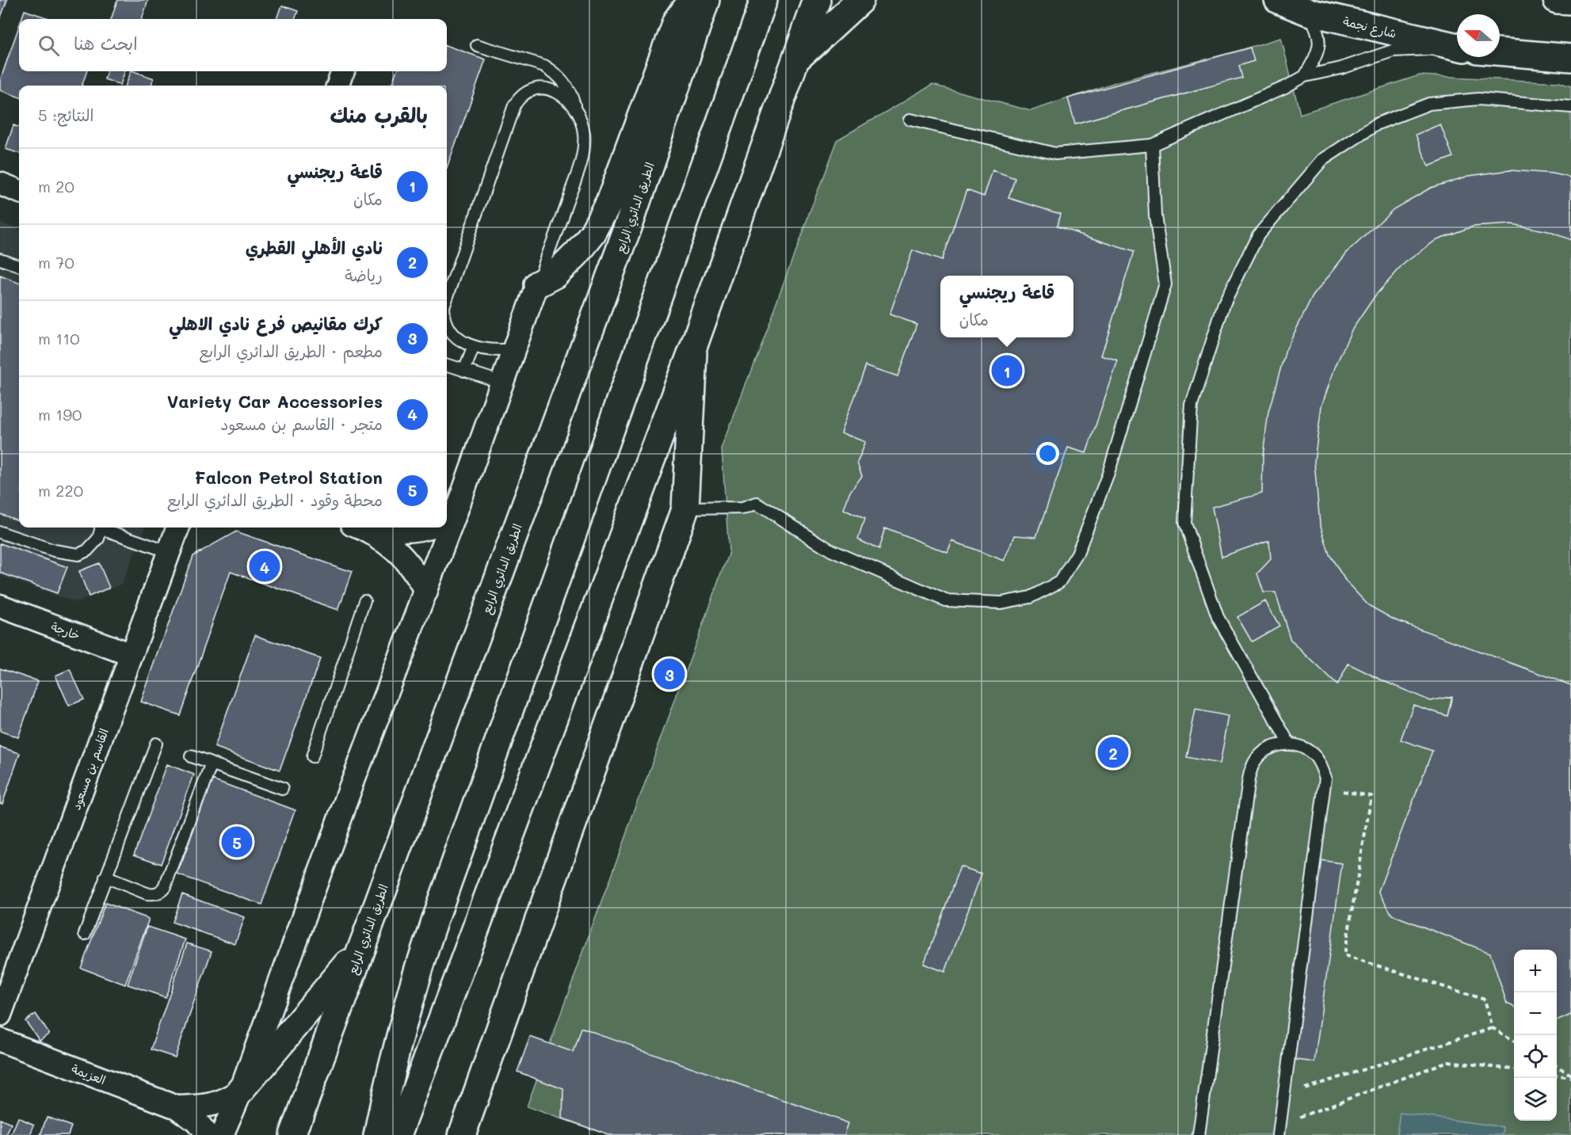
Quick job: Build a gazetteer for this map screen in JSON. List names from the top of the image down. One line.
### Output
{"streets":{"main road":["شارع نجمة","الطريق الدائري الرابع"],"street":["خارجة","القاسم بن مسعود","العزيمة"]},"crossings":[["خارجة","القاسم بن مسعود"]],"north":"left","page":{"search":"ابحث هنا","heading":["بالقرب منك","النتائج: 5"],"list":[{"mark":"1","name":"قاعة ريجنسي","note":"مكان","value":"20 m"},{"mark":"2","name":"نادي الأهلي القطري","note":"رياضة","value":"70 m"},{"mark":"3","name":"كرك مقانيص فرع نادي الاهلي","note":"مطعم · الطريق الدائري الرابع","value":"110 m"},{"mark":"4","name":"Variety Car Accessories","note":"متجر · القاسم بن مسعود","value":"190 m"},{"mark":"5","name":"Falcon Petrol Station","note":"محطة وقود · الطريق الدائري الرابع","value":"220 m"}],"popup":["قاعة ريجنسي","مكان"],"pins":["1","4","3","2","5"],"map_buttons":["+","−"]}}
